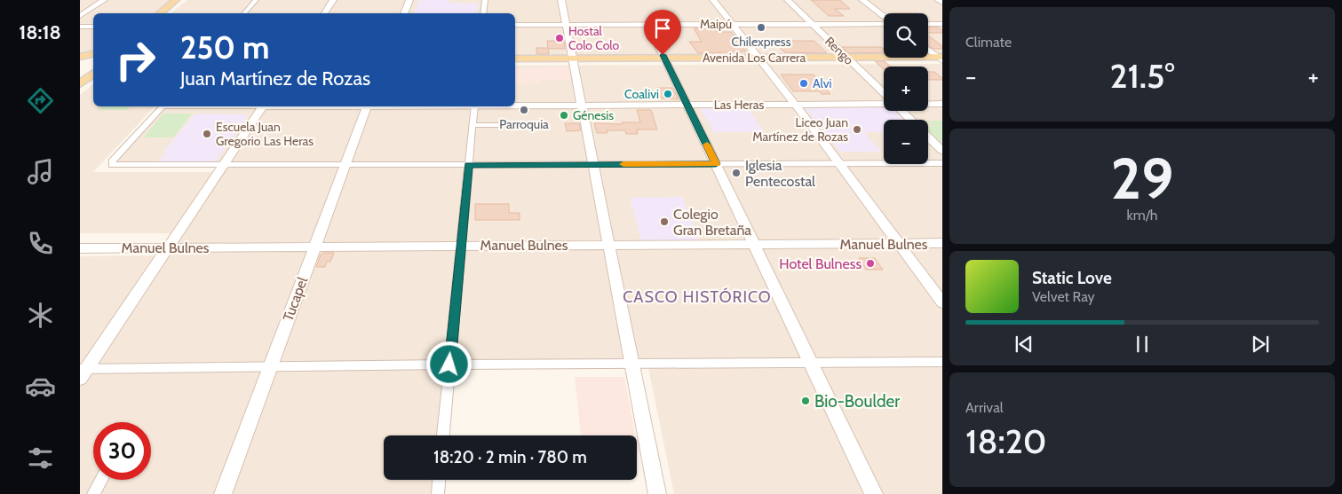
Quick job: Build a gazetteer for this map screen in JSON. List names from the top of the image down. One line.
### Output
{"streets":{"main road":["Avenida Los Carrera"],"street":["Maipú","Rengo","Las Heras","Manuel Bulnes","Tucapel"]},"crossings":[["Maipú","Rengo"],["Rengo","Avenida Los Carrera"],["Manuel Bulnes","Tucapel"]],"districts":["CASCO HISTÓRICO"],"places":["Chilexpress","Hostal Colo Colo","Alvi","Coalivi","Parroquia","Génesis","Liceo Juan Martínez de Rozas","Escuela Juan Gregorio Las Heras","Iglesia Pentecostal","Colegio Gran Bretaña","Hotel Bulness","Bio-Boulder"],"page":{"tabs":"18:18","tile":["Climate",["29","km/h"],["Arrival","18:20"]],"map_buttons":["+","−"],"turn":["250 m","Juan Martínez de Rozas"],"heat":["−","21.5°","+"],"song":["Static Love","Velvet Ray"],"limit":"30","trip":"18:20 · 2 min · 780 m"}}
